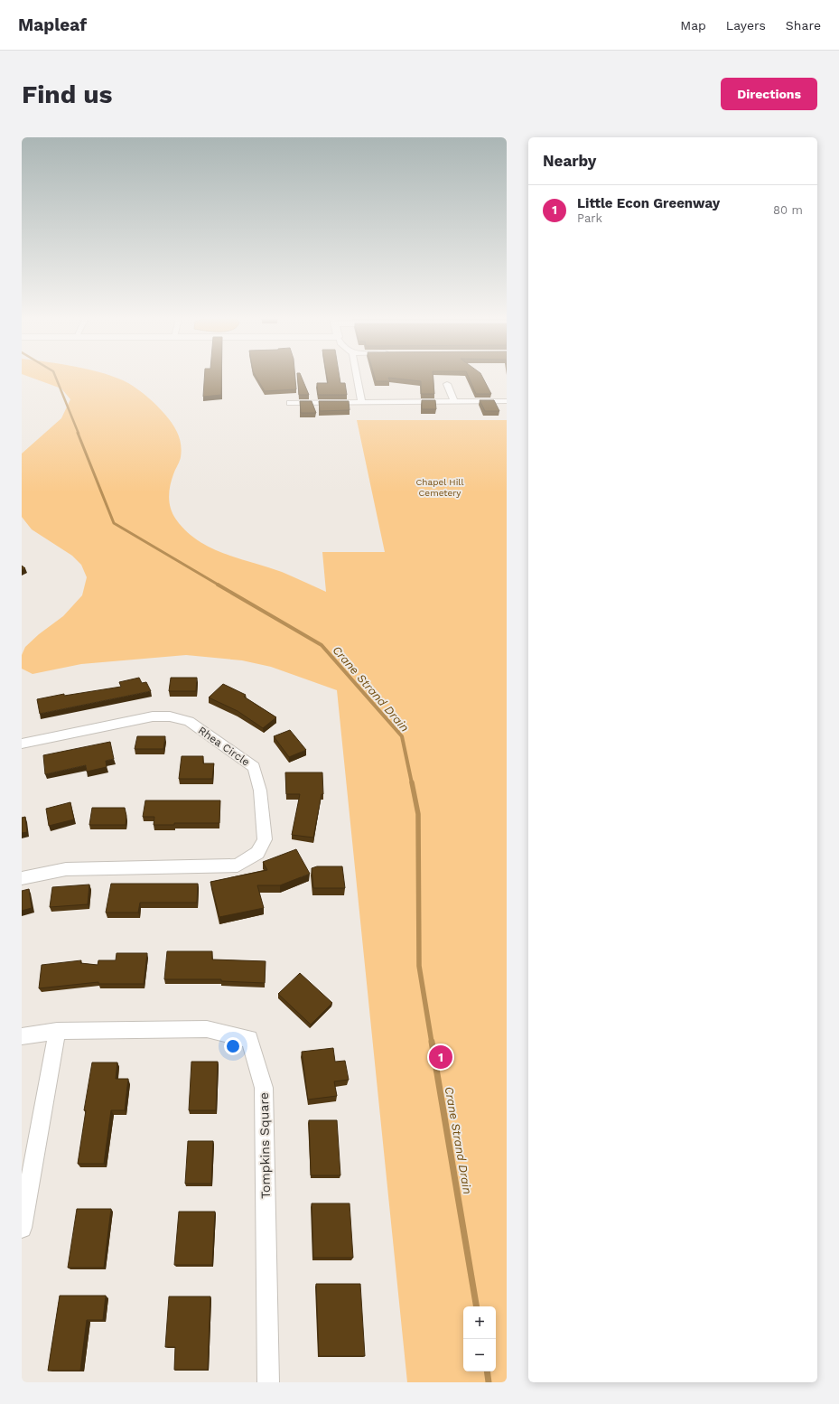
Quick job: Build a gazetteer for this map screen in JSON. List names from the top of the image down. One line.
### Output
{"streets":{"street":["Rhea Circle","Tompkins Square"]},"water":["Crane Strand Drain"],"parks":["Chapel Hill Cemetery"],"page":{"header":"Mapleaf","nav":["Map","Layers","Share"],"buttons":"Directions","title":"Find us","heading":"Nearby","list":[{"mark":"1","name":"Little Econ Greenway","note":"Park","value":"80 m"}],"pins":"1","map_buttons":["+","−"]}}
